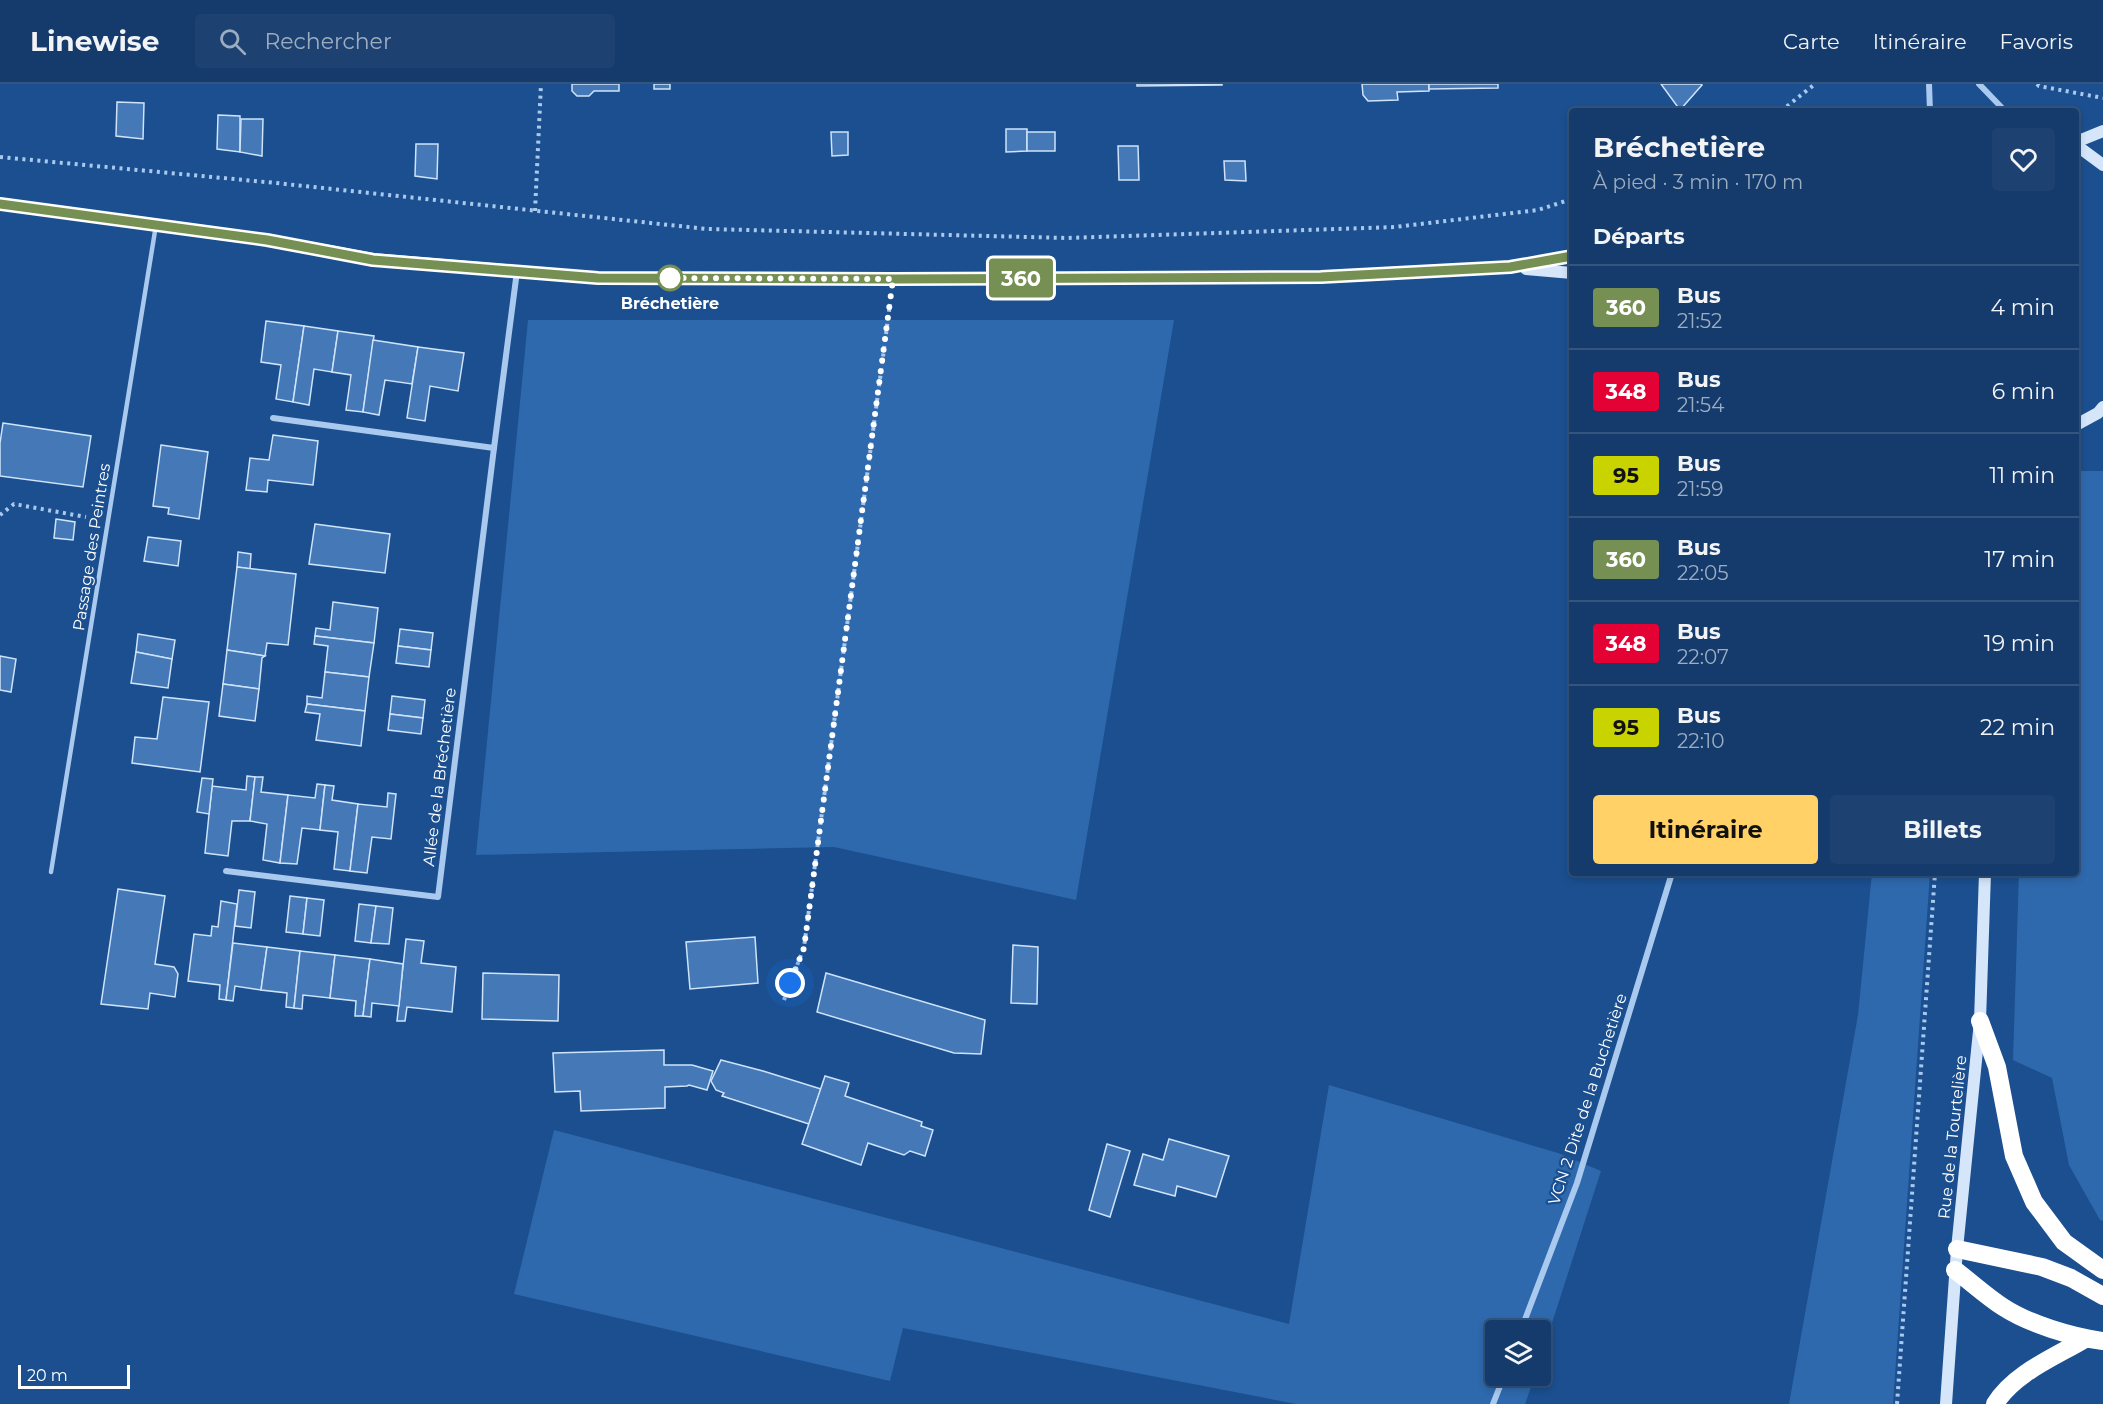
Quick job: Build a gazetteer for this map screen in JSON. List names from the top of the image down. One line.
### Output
{"streets":{"main road":["Rue de la Tourtelière"],"street":["Allée de la Bréchetière","VCN 2 Dite de la Buchetière"],"lane":["Passage des Peintres"]},"places":["Bréchetière"],"lines":["bus line 360"],"scale_bar":"20 m","page":{"header":"Linewise","search":"Rechercher","nav":["Carte","Itinéraire","Favoris"],"on_map":"360","heading":[["Bréchetière","À pied · 3 min · 170 m"],"Départs"],"list":[{"mark":"360","name":"Bus","note":"21:52","value":"4 min"},{"mark":"348","name":"Bus","note":"21:54","value":"6 min"},{"mark":"95","name":"Bus","note":"21:59","value":"11 min"},{"mark":"360","name":"Bus","note":"22:05","value":"17 min"},{"mark":"348","name":"Bus","note":"22:07","value":"19 min"},{"mark":"95","name":"Bus","note":"22:10","value":"22 min"}],"buttons":["Itinéraire","Billets"],"scale":"20 m"}}
